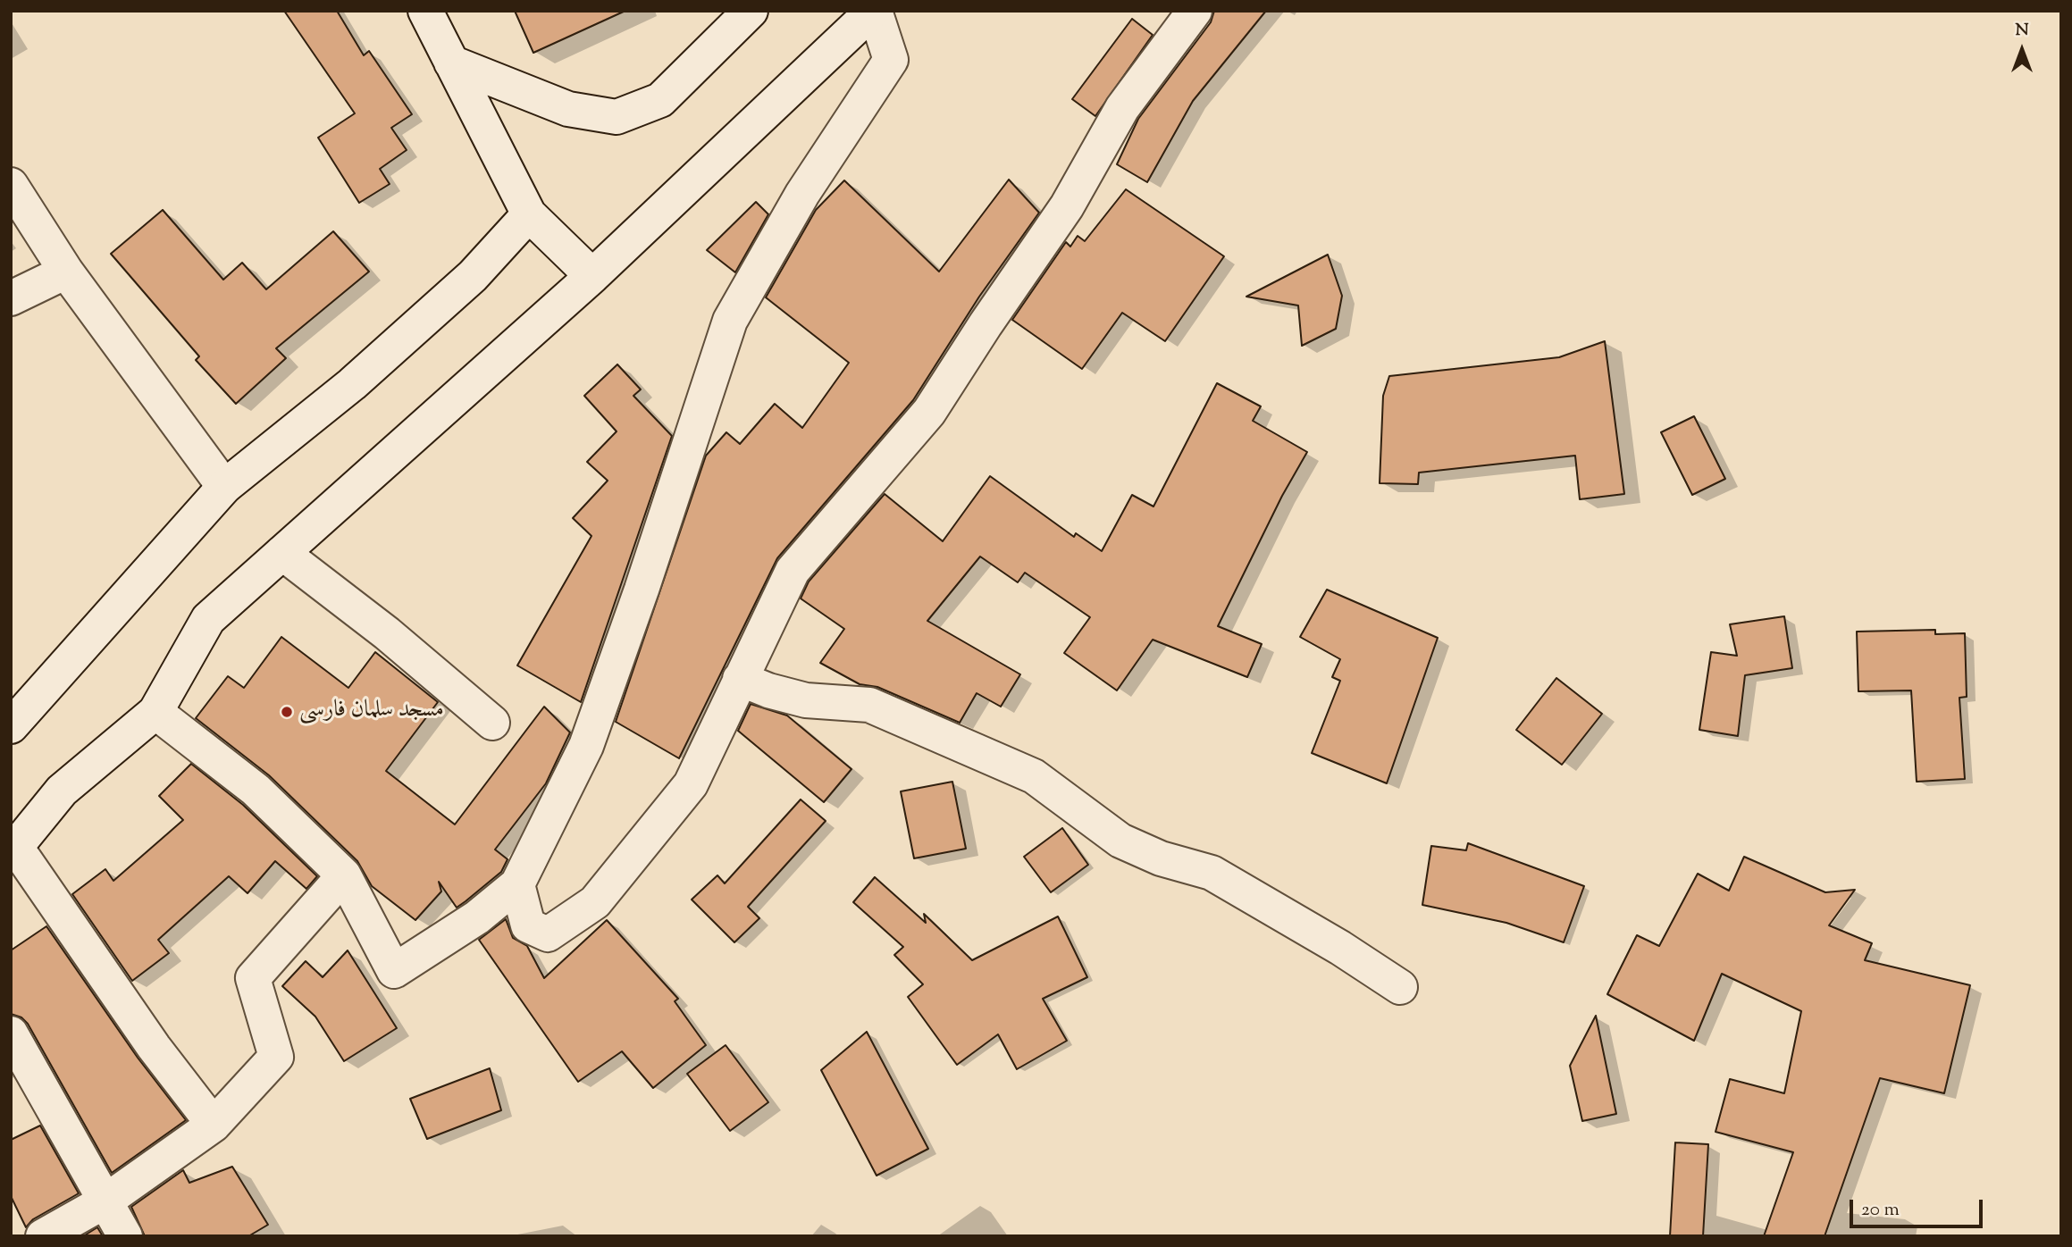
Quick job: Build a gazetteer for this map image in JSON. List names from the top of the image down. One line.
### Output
{"places":["مسجد سلمان فارسی"],"scale_bar":"20 m","north":"top"}
